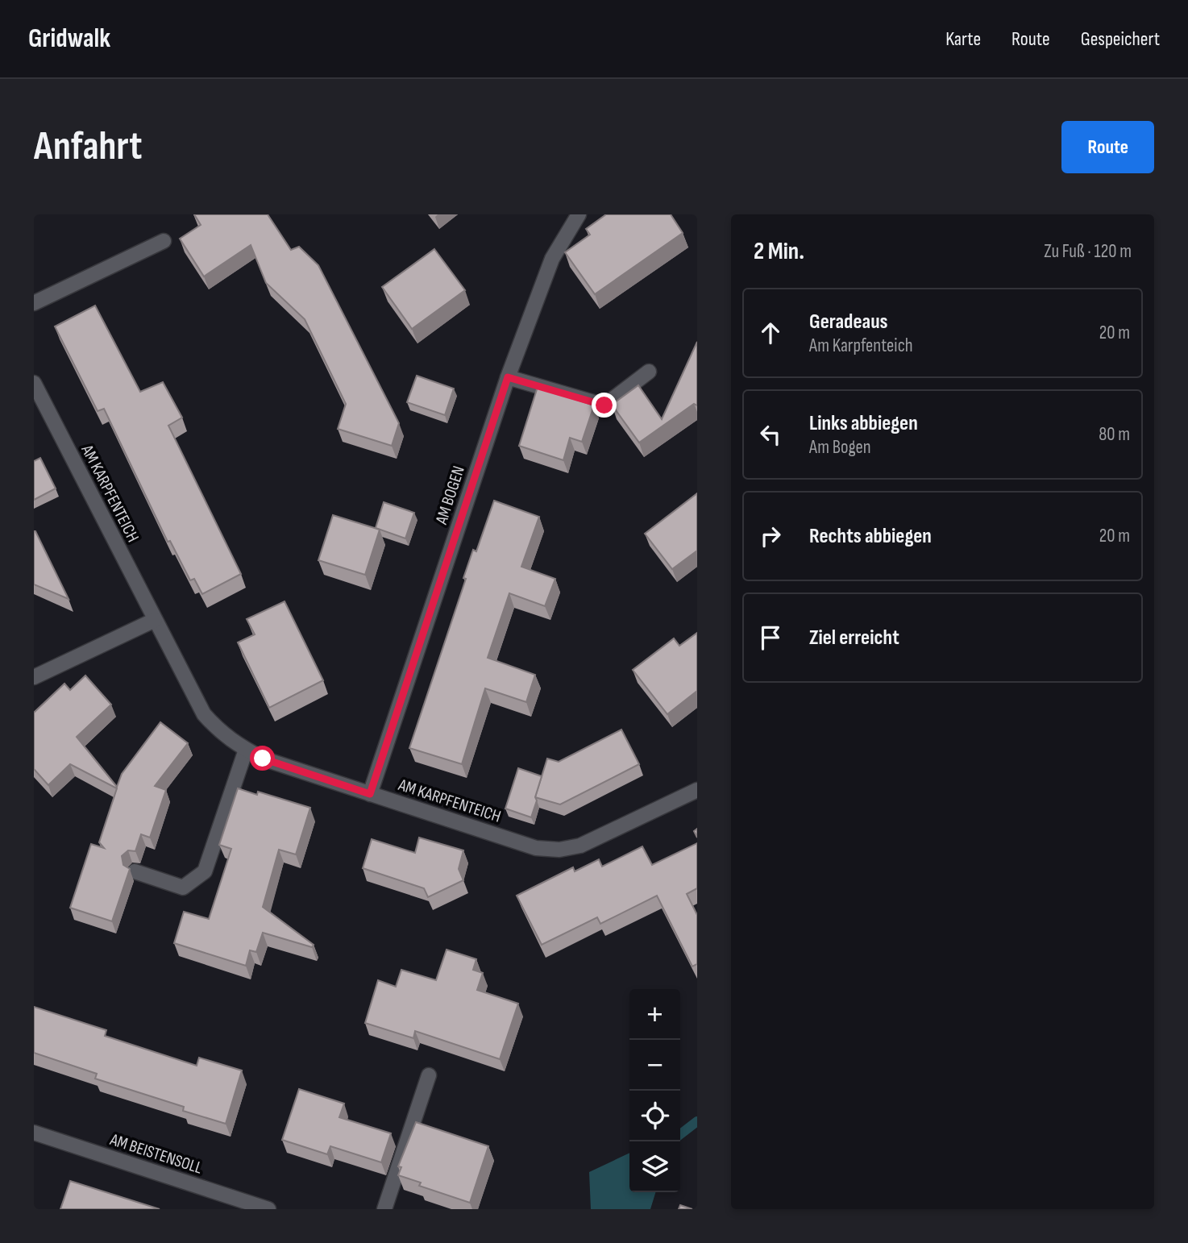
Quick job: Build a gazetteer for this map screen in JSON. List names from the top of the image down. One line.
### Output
{"streets":{"street":["AM KARPFENTEICH","AM BOGEN","AM BEISTENSOLL"]},"crossings":[["AM KARPFENTEICH","AM BOGEN"]],"page":{"header":"Gridwalk","nav":["Karte","Route","Gespeichert"],"buttons":"Route","title":"Anfahrt","heading":["2 Min.","Zu Fuß · 120 m"],"list":[["Geradeaus","Am Karpfenteich","20 m"],["Links abbiegen","Am Bogen","80 m"],["Rechts abbiegen","20 m"],"Ziel erreicht"],"map_buttons":["+","−"]}}
